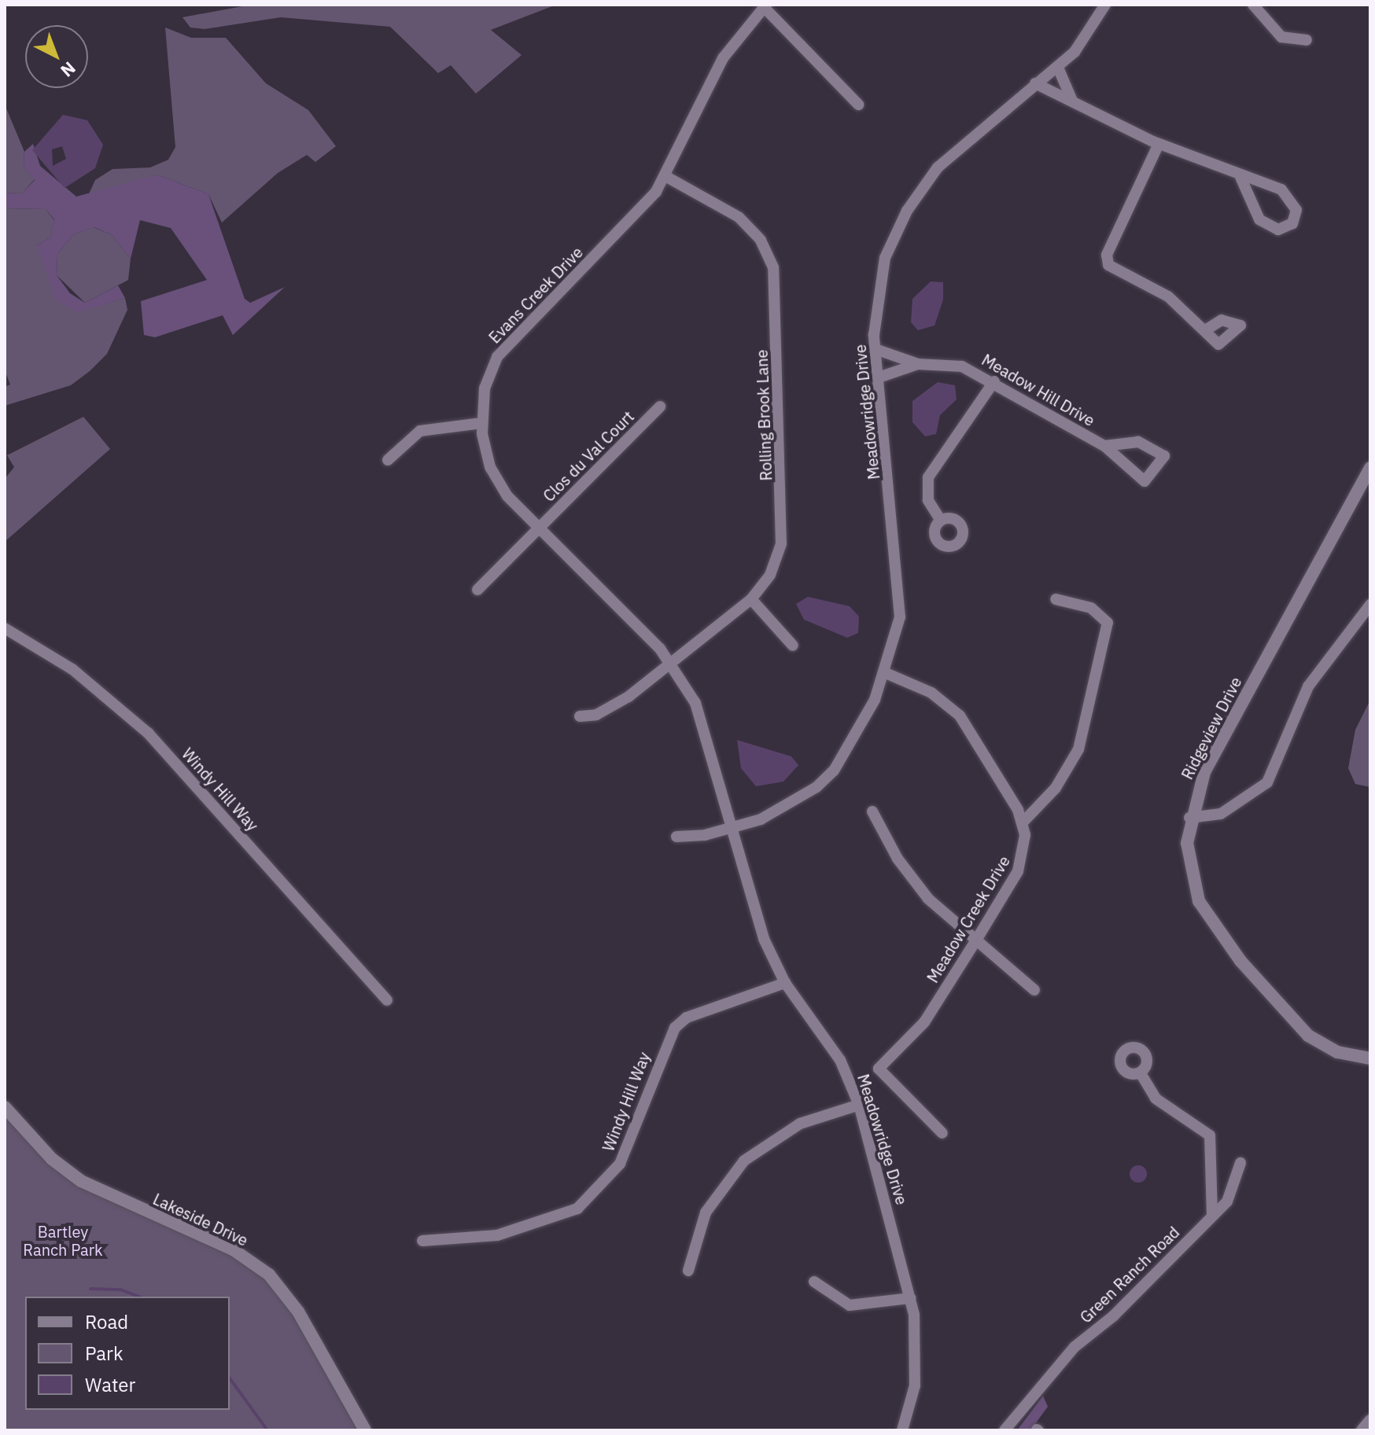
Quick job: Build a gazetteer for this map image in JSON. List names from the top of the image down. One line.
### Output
{"streets":{"street":["Evans Creek Drive","Meadow Hill Drive","Meadowridge Drive","Rolling Brook Lane","Clos du Val Court","Ridgeview Drive","Windy Hill Way","Meadow Creek Drive","Lakeside Drive","Green Ranch Road"]},"crossings":[["Evans Creek Drive","Meadowridge Drive"],["Evans Creek Drive","Rolling Brook Lane"],["Evans Creek Drive","Clos du Val Court"],["Meadow Hill Drive","Meadowridge Drive"],["Meadowridge Drive","Windy Hill Way"]],"parks":["Bartley Ranch Park"],"legend":["Road","Park","Water"],"north":"bottom right"}
